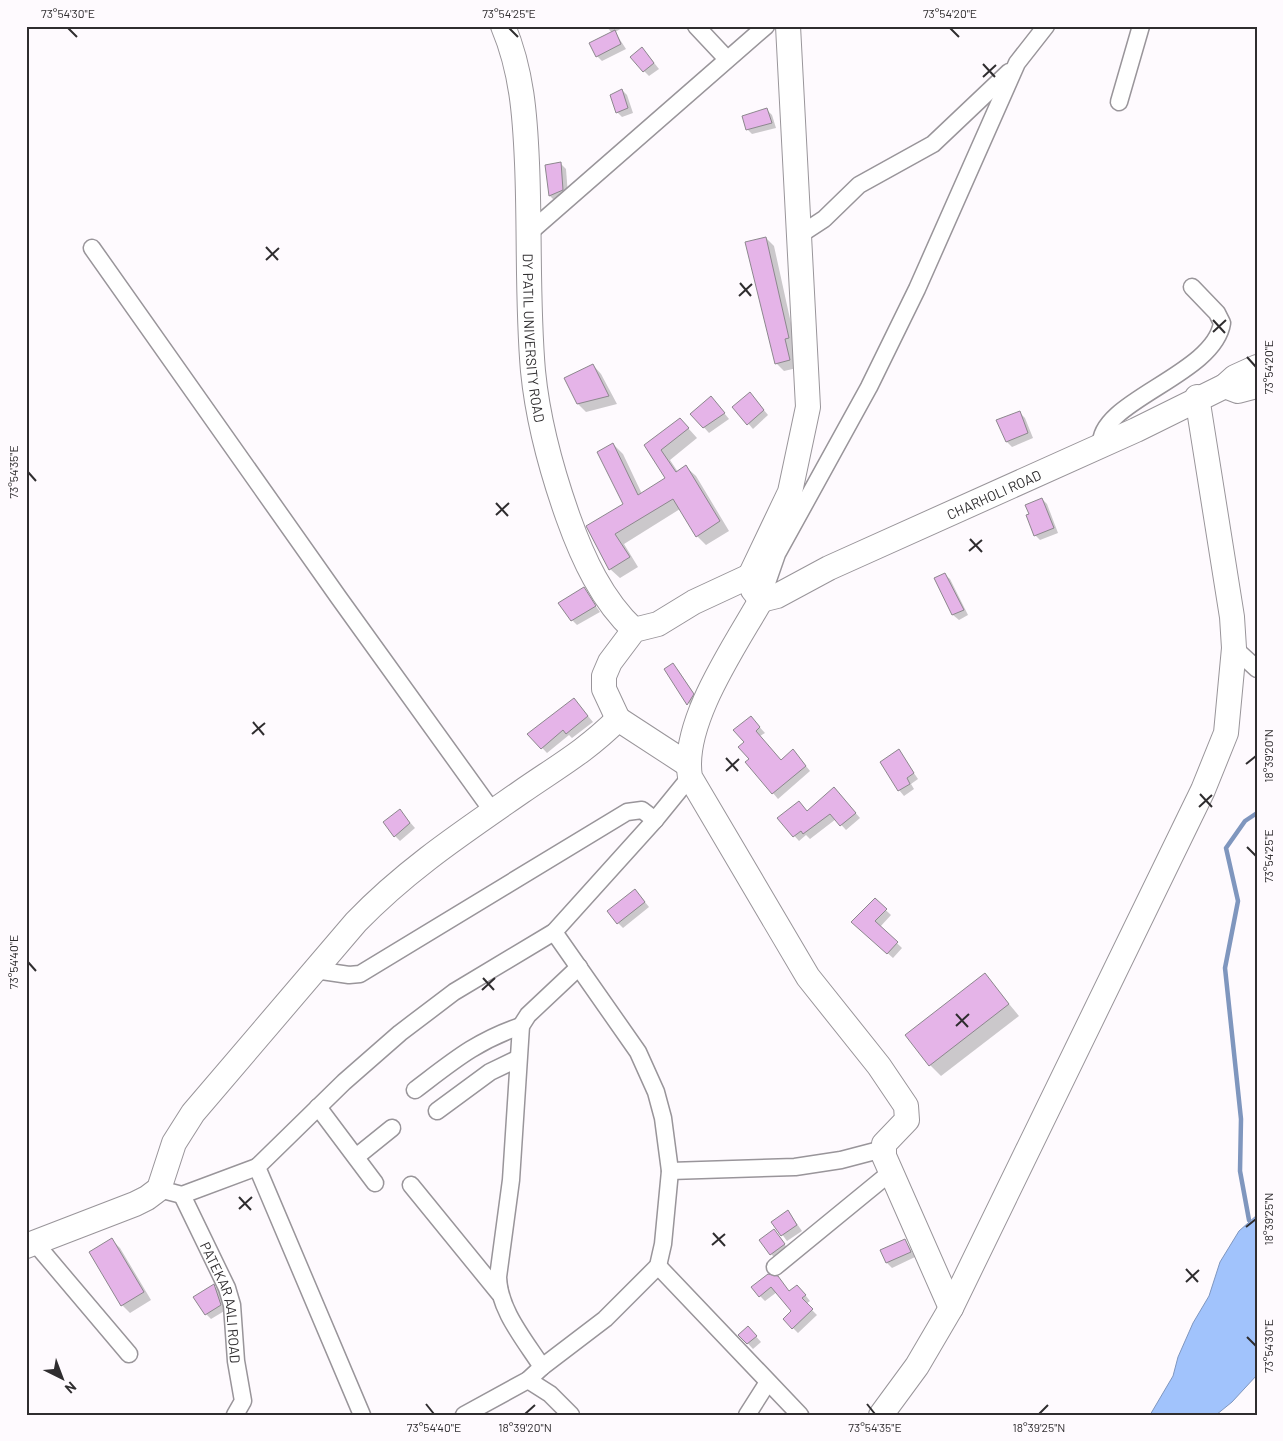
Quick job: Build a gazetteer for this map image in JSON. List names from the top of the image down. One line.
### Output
{"streets":{"street":["DY PATIL UNIVERSITY ROAD","CHARHOLI ROAD","PATEKAR AALI ROAD"]},"north":"bottom right","coordinates":["73°54'30\"E","73°54'25\"E","73°54'20\"E","73°54'35\"E","18°39'20\"N","73°54'40\"E","18°39'25\"N"]}
